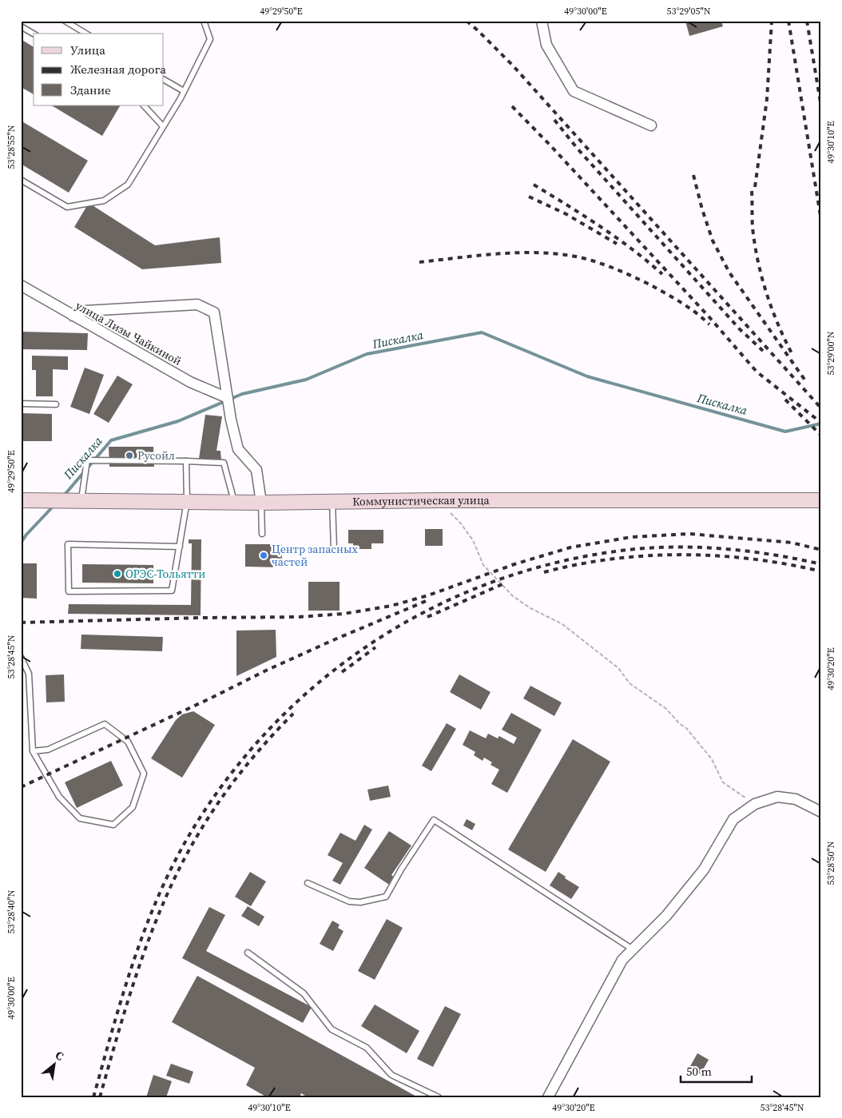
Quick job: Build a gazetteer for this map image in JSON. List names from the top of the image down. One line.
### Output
{"streets":{"main road":["Коммунистическая улица"],"street":["улица Лизы Чайкиной"]},"water":["Пискалка"],"places":["Русойл","Центр запасных частей","ОРЭС-Тольятти"],"legend":["Улица","Железная дорога","Здание"],"scale_bar":"50 m","north":"top right","coordinates":["49°29'50\"E","49°30'00\"E","53°29'05\"N","49°30'10\"E","53°28'55\"N","53°29'00\"N","53°28'45\"N","49°30'20\"E","53°28'50\"N","53°28'40\"N"]}
